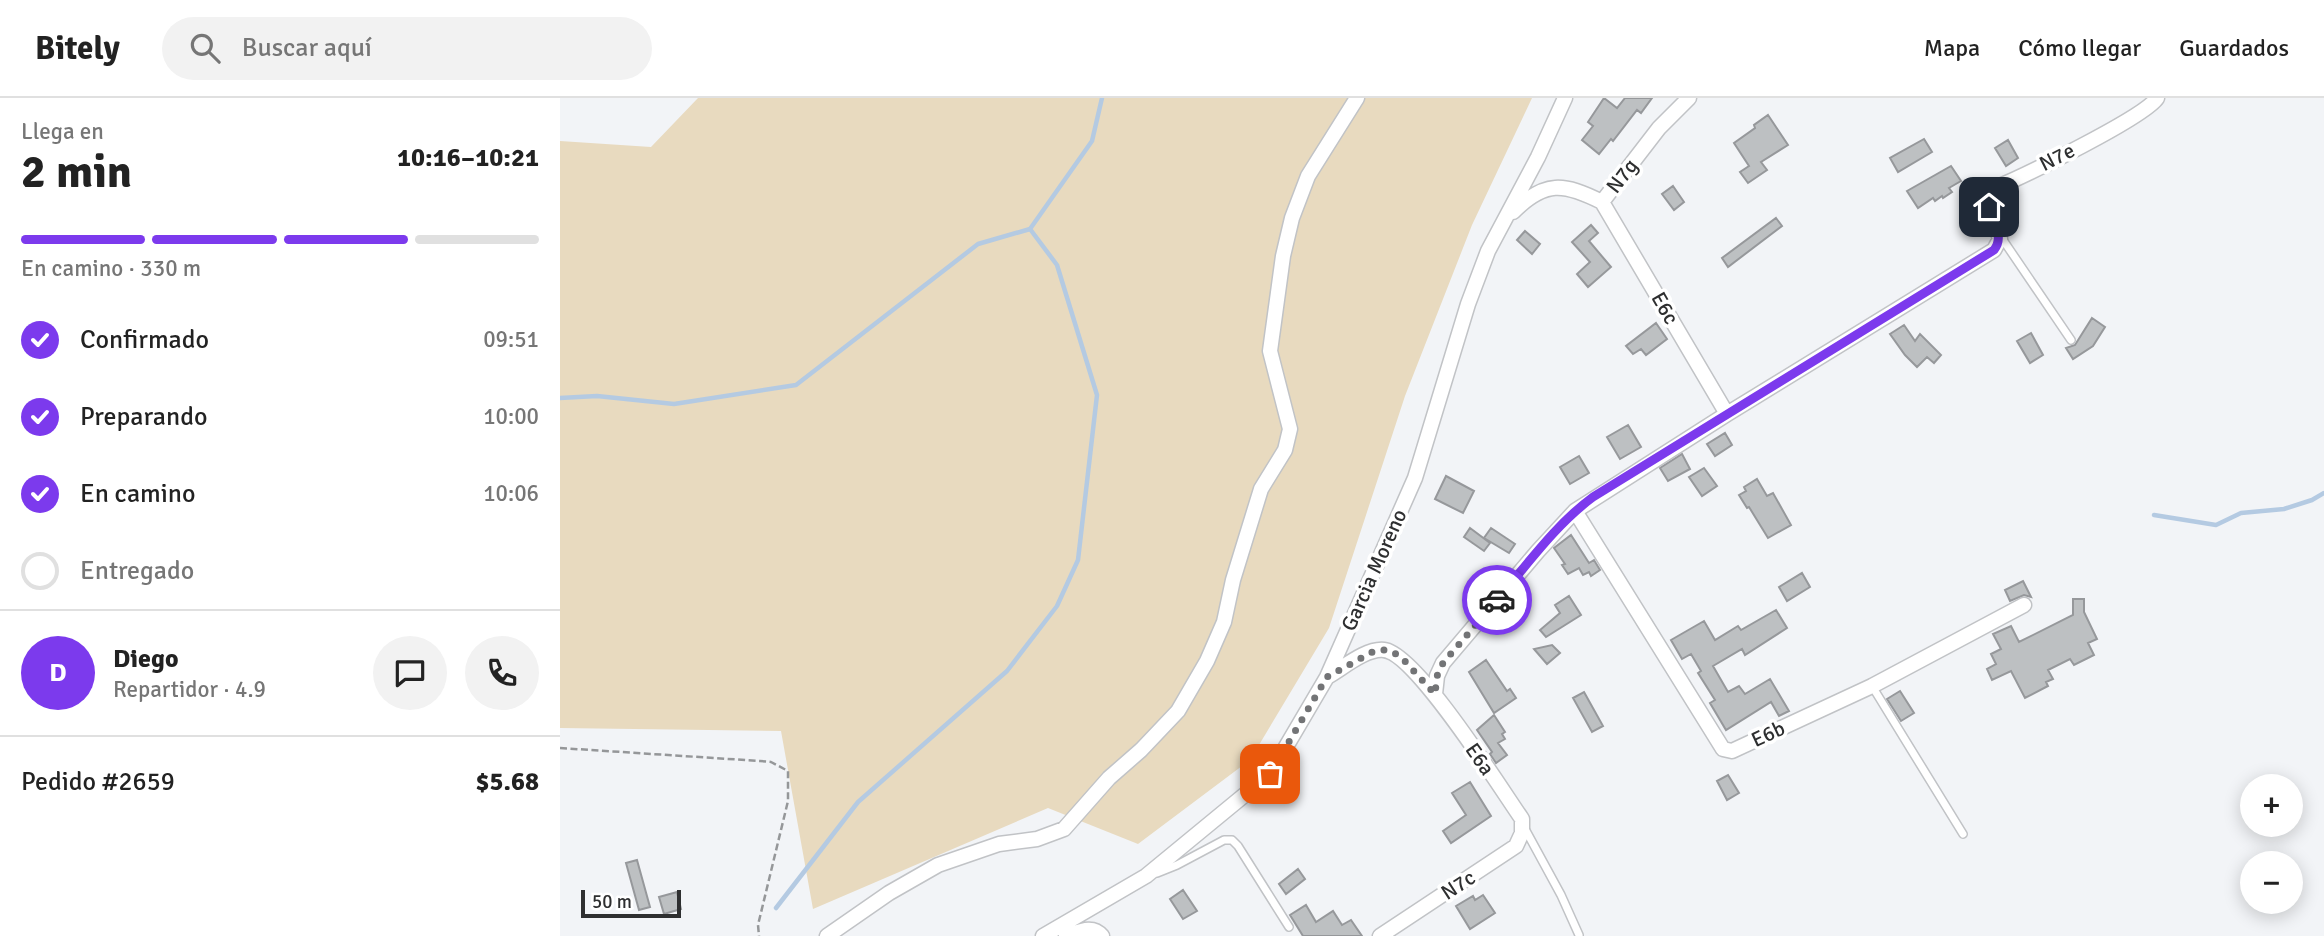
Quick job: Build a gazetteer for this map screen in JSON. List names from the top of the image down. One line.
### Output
{"streets":{"street":["N7e","N7g","E6c","Garcia Moreno","E6b","E6a","N7c"]},"crossings":[["N7g","E6c"],["N7g","Garcia Moreno"],["E6a","N7c"]],"scale_bar":"50 m","page":{"header":"Bitely","search":"Buscar aquí","nav":["Mapa","Cómo llegar","Guardados"],"heading":["2 min","Llega en","10:16–10:21"],"panel":["Diego","Repartidor · 4.9","Pedido #2659","$5.68"],"bar":"En camino · 330 m","list":[["Confirmado","09:51"],["Preparando","10:00"],["En camino","10:06"],"Entregado"],"round":"D","map_buttons":["+","−"],"scale":"50 m"}}
